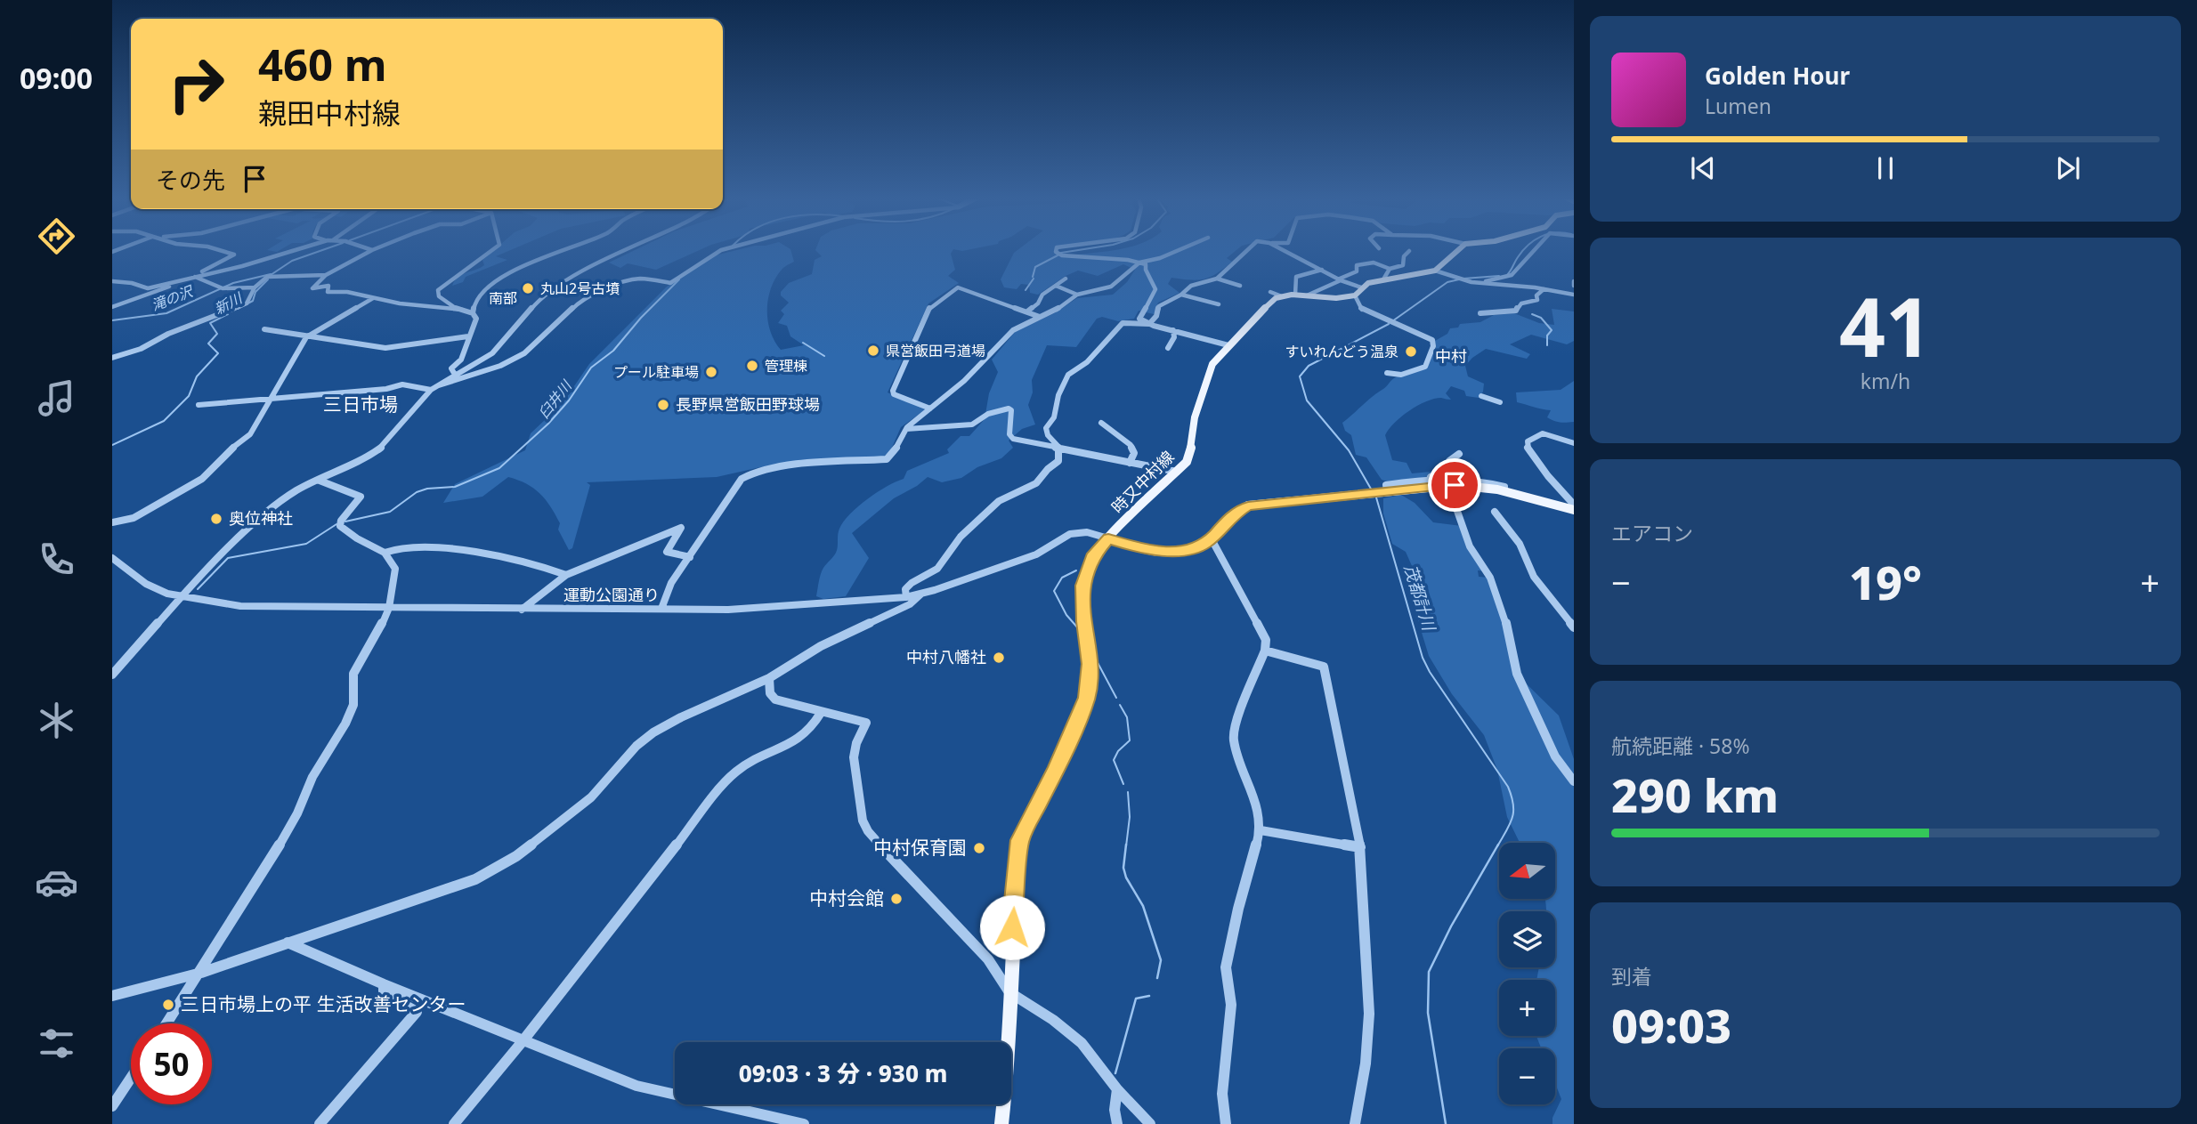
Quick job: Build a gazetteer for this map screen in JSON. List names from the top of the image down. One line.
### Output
{"streets":{"main road":["時又中村線"],"street":["運動公園通り"]},"crossings":[["時又中村線","運動公園通り"]],"districts":["南部","中村","三日市場"],"water":["滝の沢","新川","臼井川","茂都計川"],"places":["丸山2号古墳","県営飯田弓道場","すいれんどう温泉","管理棟","プール駐車場","長野県営飯田野球場","奥位神社","中村八幡社","中村保育園","中村会館","三日市場上の平 生活改善センター"],"north":"left","page":{"tabs":"09:00","turn":["460 m","親田中村線"],"song":["Golden Hour","Lumen"],"then":"その先","tile":[["41","km/h"],"エアコン",["航続距離 · 58%","290 km"],["到着","09:03"]],"heat":["−","19°","+"],"map_buttons":["+","−"],"limit":"50","trip":"09:03 · 3 分 · 930 m"}}
